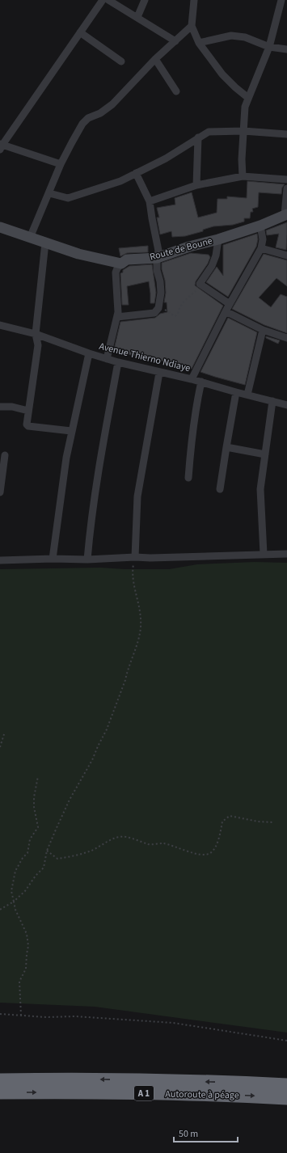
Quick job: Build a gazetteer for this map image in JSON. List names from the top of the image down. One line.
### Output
{"streets":{"highway":["A 1","Autoroute à péage"],"street":["Route de Boune","Avenue Thierno Ndiaye"]},"scale_bar":"50 m"}
